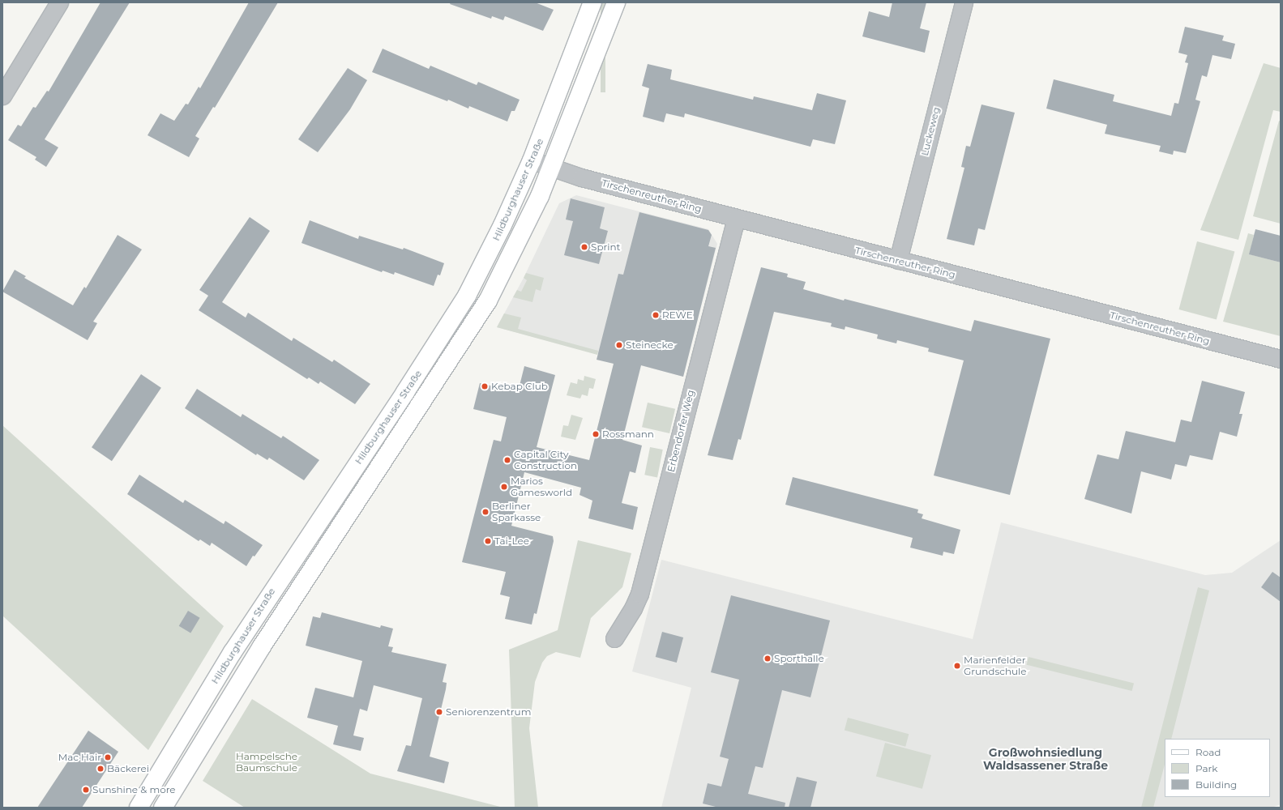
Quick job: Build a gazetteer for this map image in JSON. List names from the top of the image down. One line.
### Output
{"streets":{"main road":["Hildburghauser Straße"],"street":["Luckeweg","Tirschenreuther Ring","Erbendorfer Weg"]},"crossings":[["Luckeweg","Tirschenreuther Ring"],["Hildburghauser Straße","Tirschenreuther Ring"],["Tirschenreuther Ring","Erbendorfer Weg"]],"districts":["Großwohnsiedlung Waldsassener Straße"],"parks":["Hampelsche Baumschule"],"places":["Sprint","REWE","Steinecke","Kebap Club","Rossmann","Capital City Construction","Marios Gamesworld","Berliner Sparkasse","Tai-Lee","Sporthalle","Marienfelder Grundschule","Seniorenzentrum","Mac Hair","Bäckerei","Sunshine & more"],"legend":["Road","Park","Building"]}
